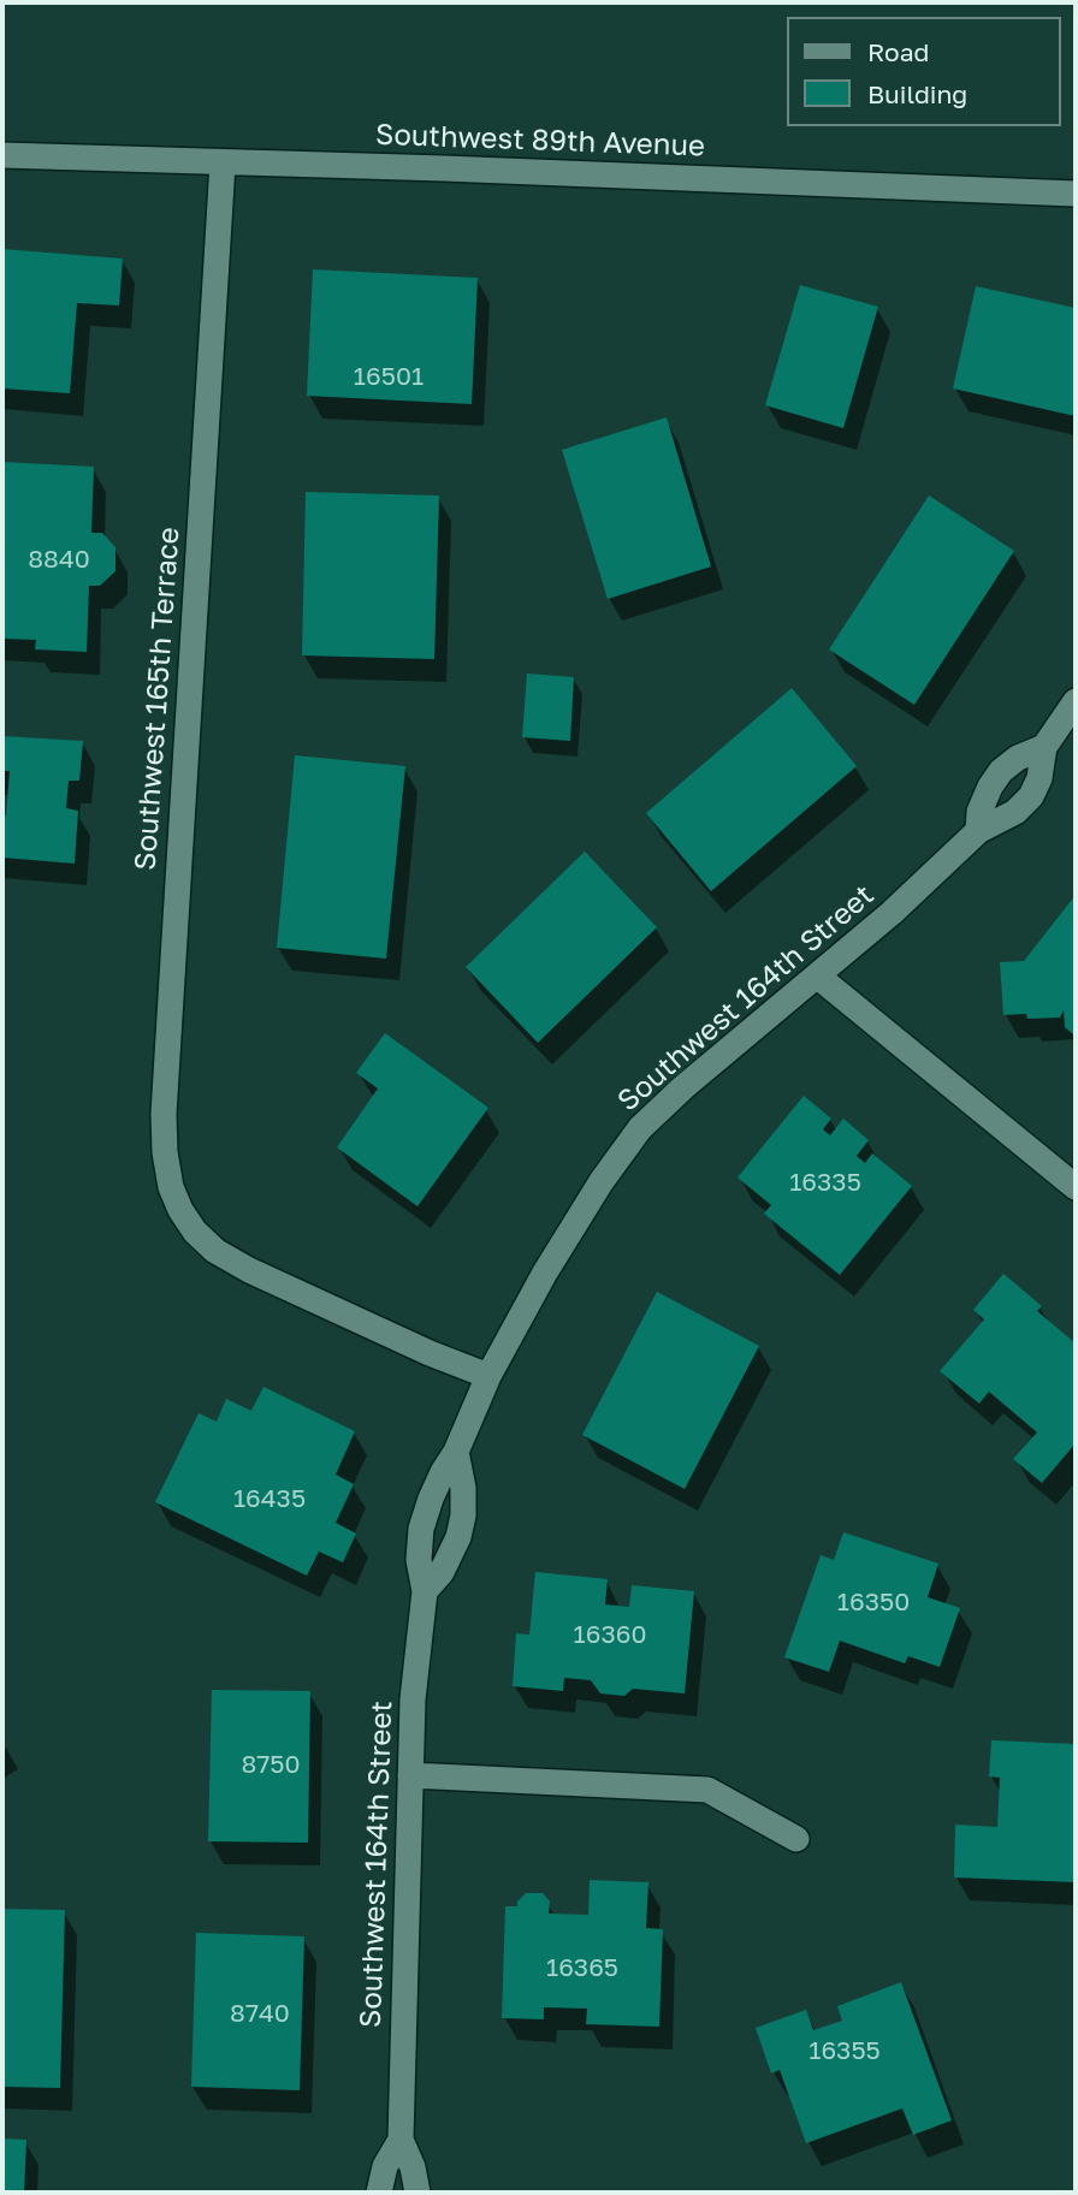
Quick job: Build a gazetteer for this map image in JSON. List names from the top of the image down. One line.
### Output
{"streets":{"street":["Southwest 89th Avenue","Southwest 165th Terrace","Southwest 164th Street"]},"crossings":[["Southwest 89th Avenue","Southwest 165th Terrace"],["Southwest 165th Terrace","Southwest 164th Street"]],"house_numbers":["16501","8840","16335","16435","16350","16360","8750","16365","8740","16355"],"legend":["Road","Building"]}
